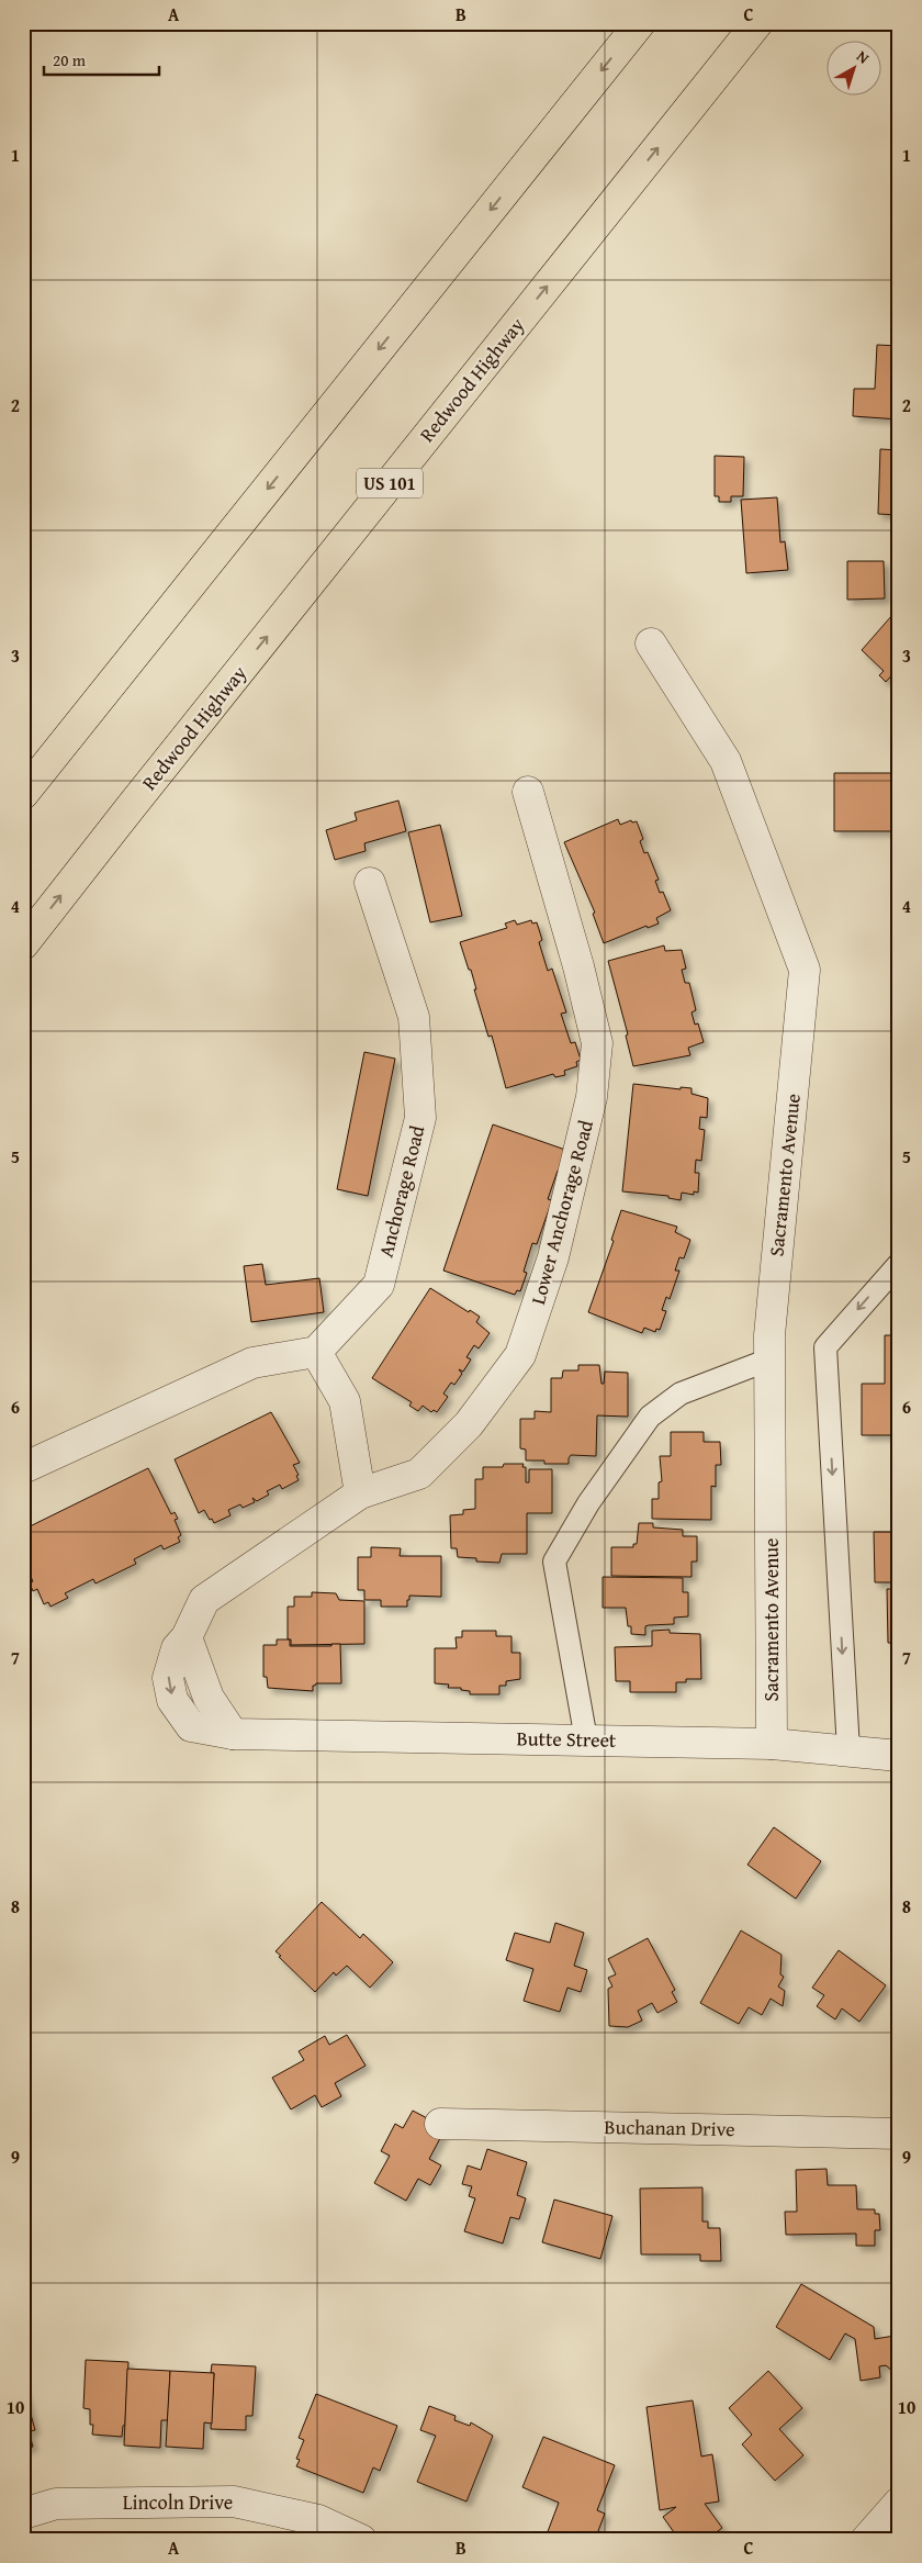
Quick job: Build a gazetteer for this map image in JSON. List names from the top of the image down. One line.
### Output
{"streets":{"highway":["Redwood Highway","US 101"],"street":["Sacramento Avenue","Anchorage Road","Lower Anchorage Road","Butte Street","Buchanan Drive","Lincoln Drive"]},"crossings":[["Sacramento Avenue","Butte Street"],["Lower Anchorage Road","Butte Street"]],"scale_bar":"20 m","north":"top right","grid":{"columns":["A","B","C"],"rows":["1","2","3","4","5","6","7","8","9","10"]}}
